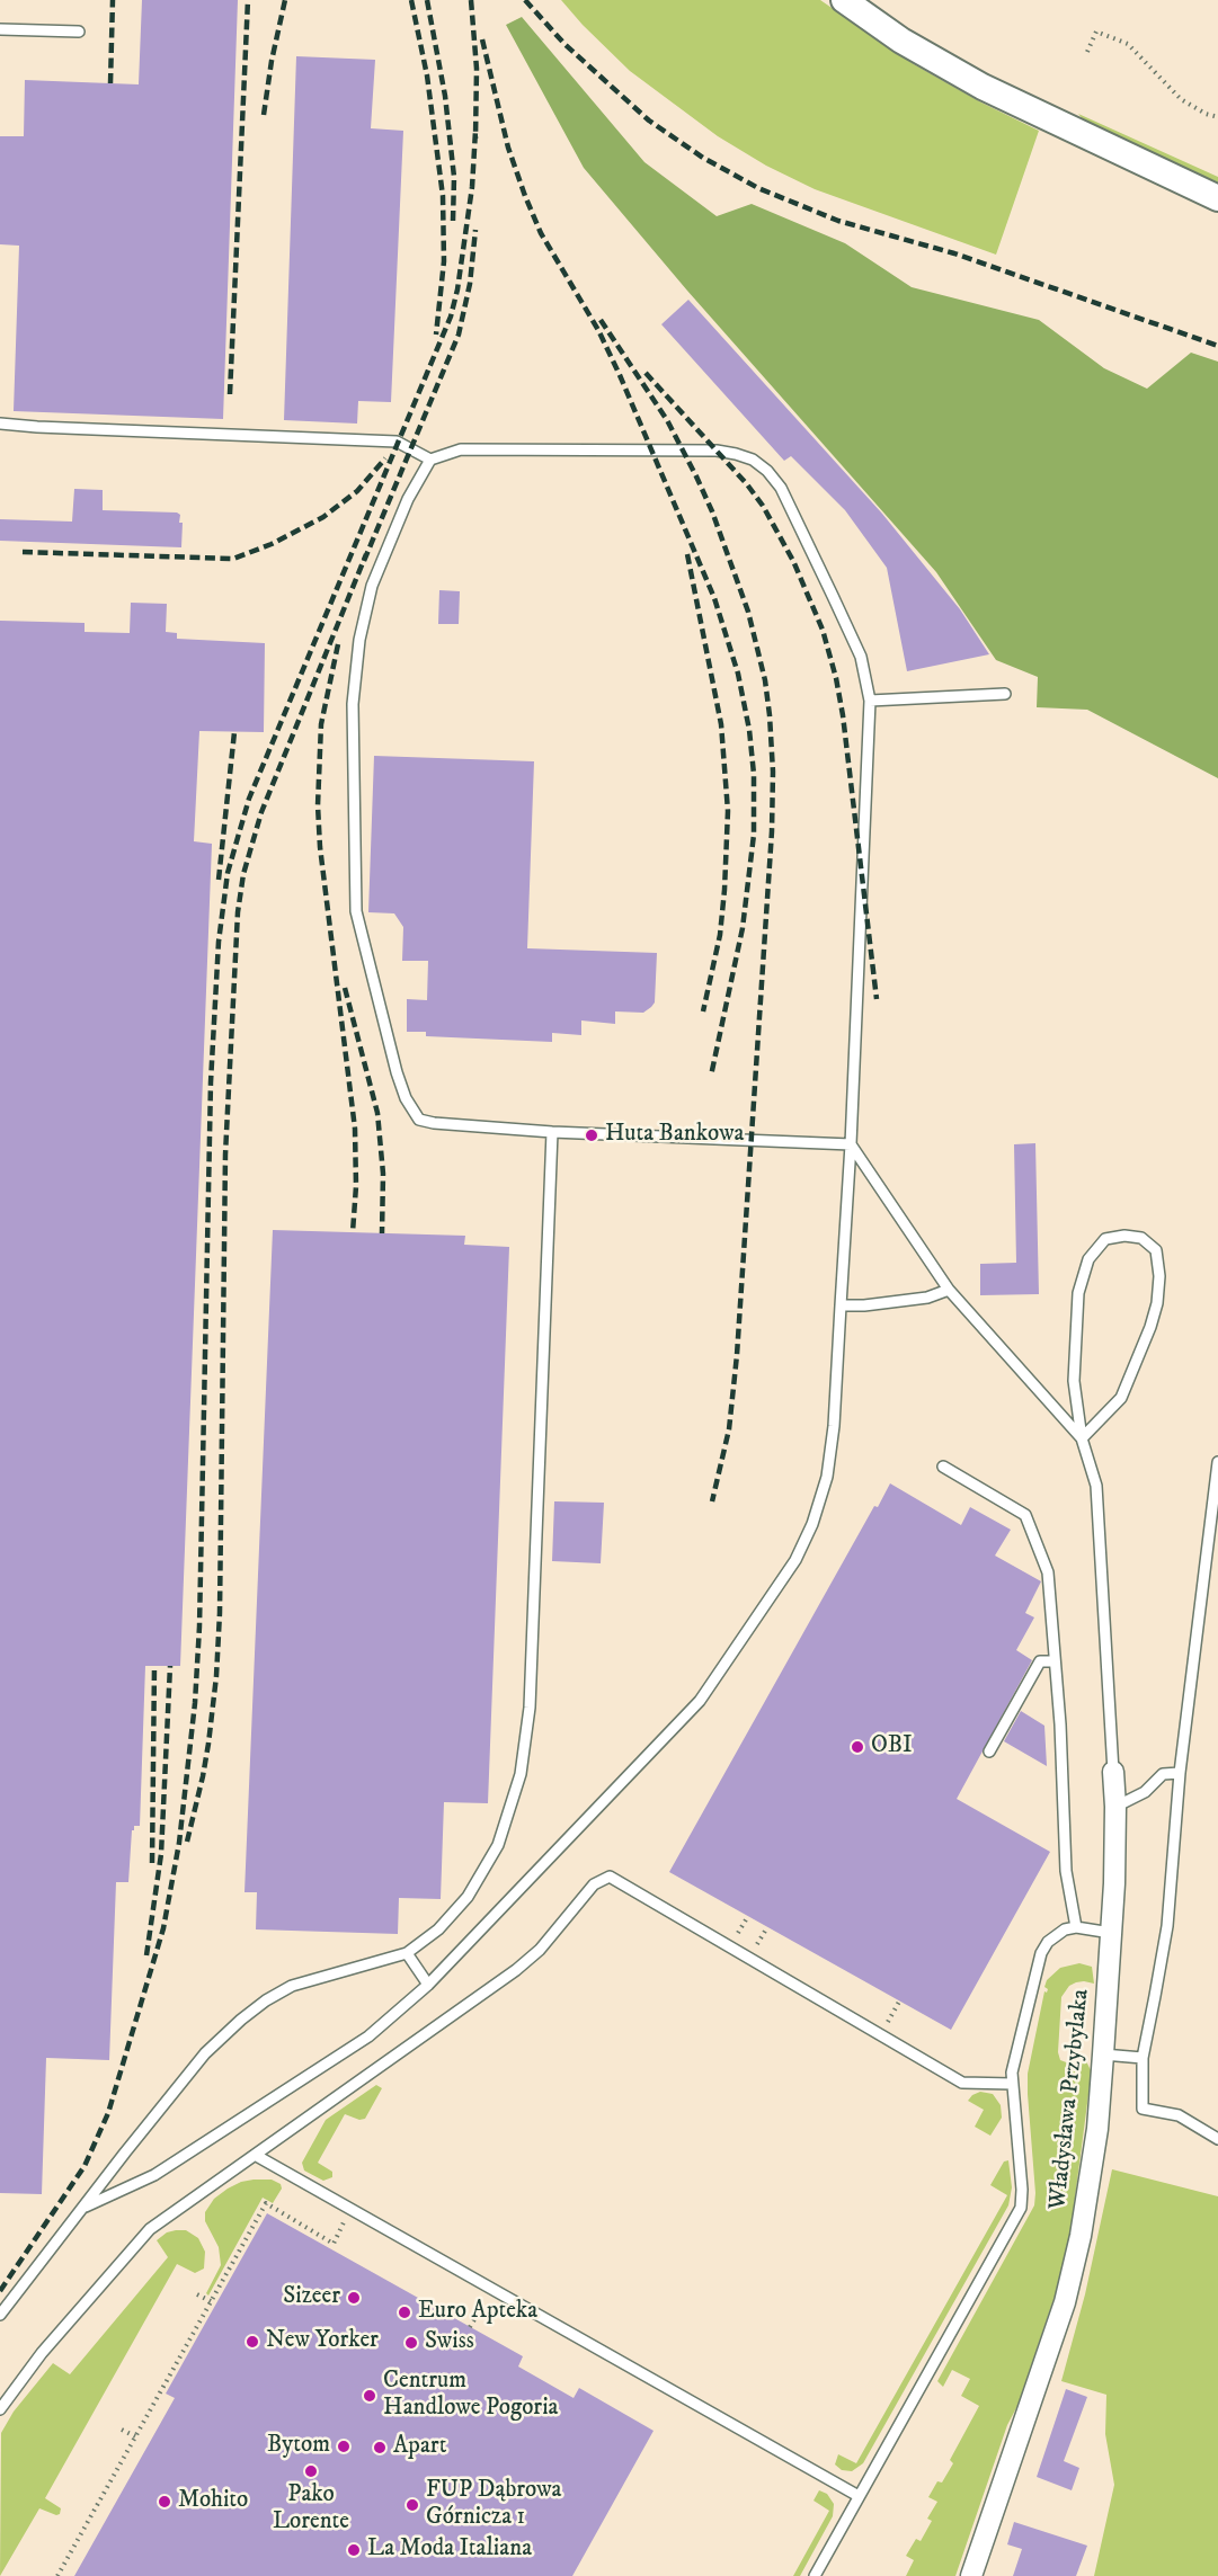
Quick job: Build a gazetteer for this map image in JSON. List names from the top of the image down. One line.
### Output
{"streets":{"street":["Władysława Przybylaka"]},"places":["Huta Bankowa","OBI","Sizeer","Euro Apteka","New Yorker","Swiss","Centrum Handlowe Pogoria","Bytom","Apart","Pako Lorente","Mohito","FUP Dąbrowa Górnicza 1","La Moda Italiana"]}
